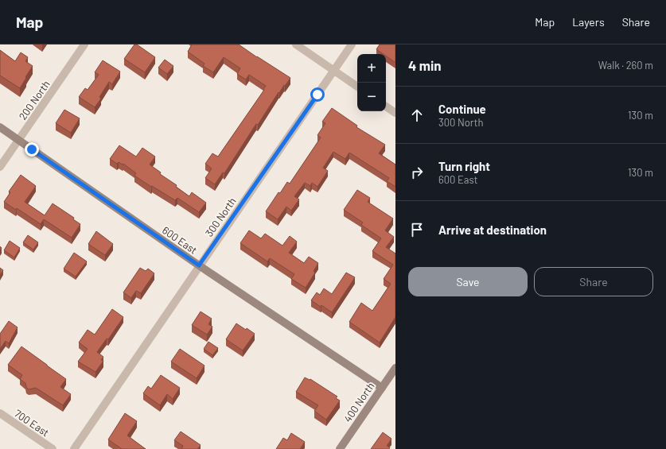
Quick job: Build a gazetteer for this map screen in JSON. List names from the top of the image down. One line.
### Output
{"streets":{"street":["200 North","300 North","600 East","400 North","700 East"]},"crossings":[["200 North","600 East"],["300 North","600 East"],["600 East","400 North"]],"page":{"header":"Map","nav":["Map","Layers","Share"],"heading":["4 min","Walk · 260 m"],"map_buttons":["+","−"],"list":[["Continue","300 North","130 m"],["Turn right","600 East","130 m"],"Arrive at destination"],"buttons":["Save","Share"]}}
